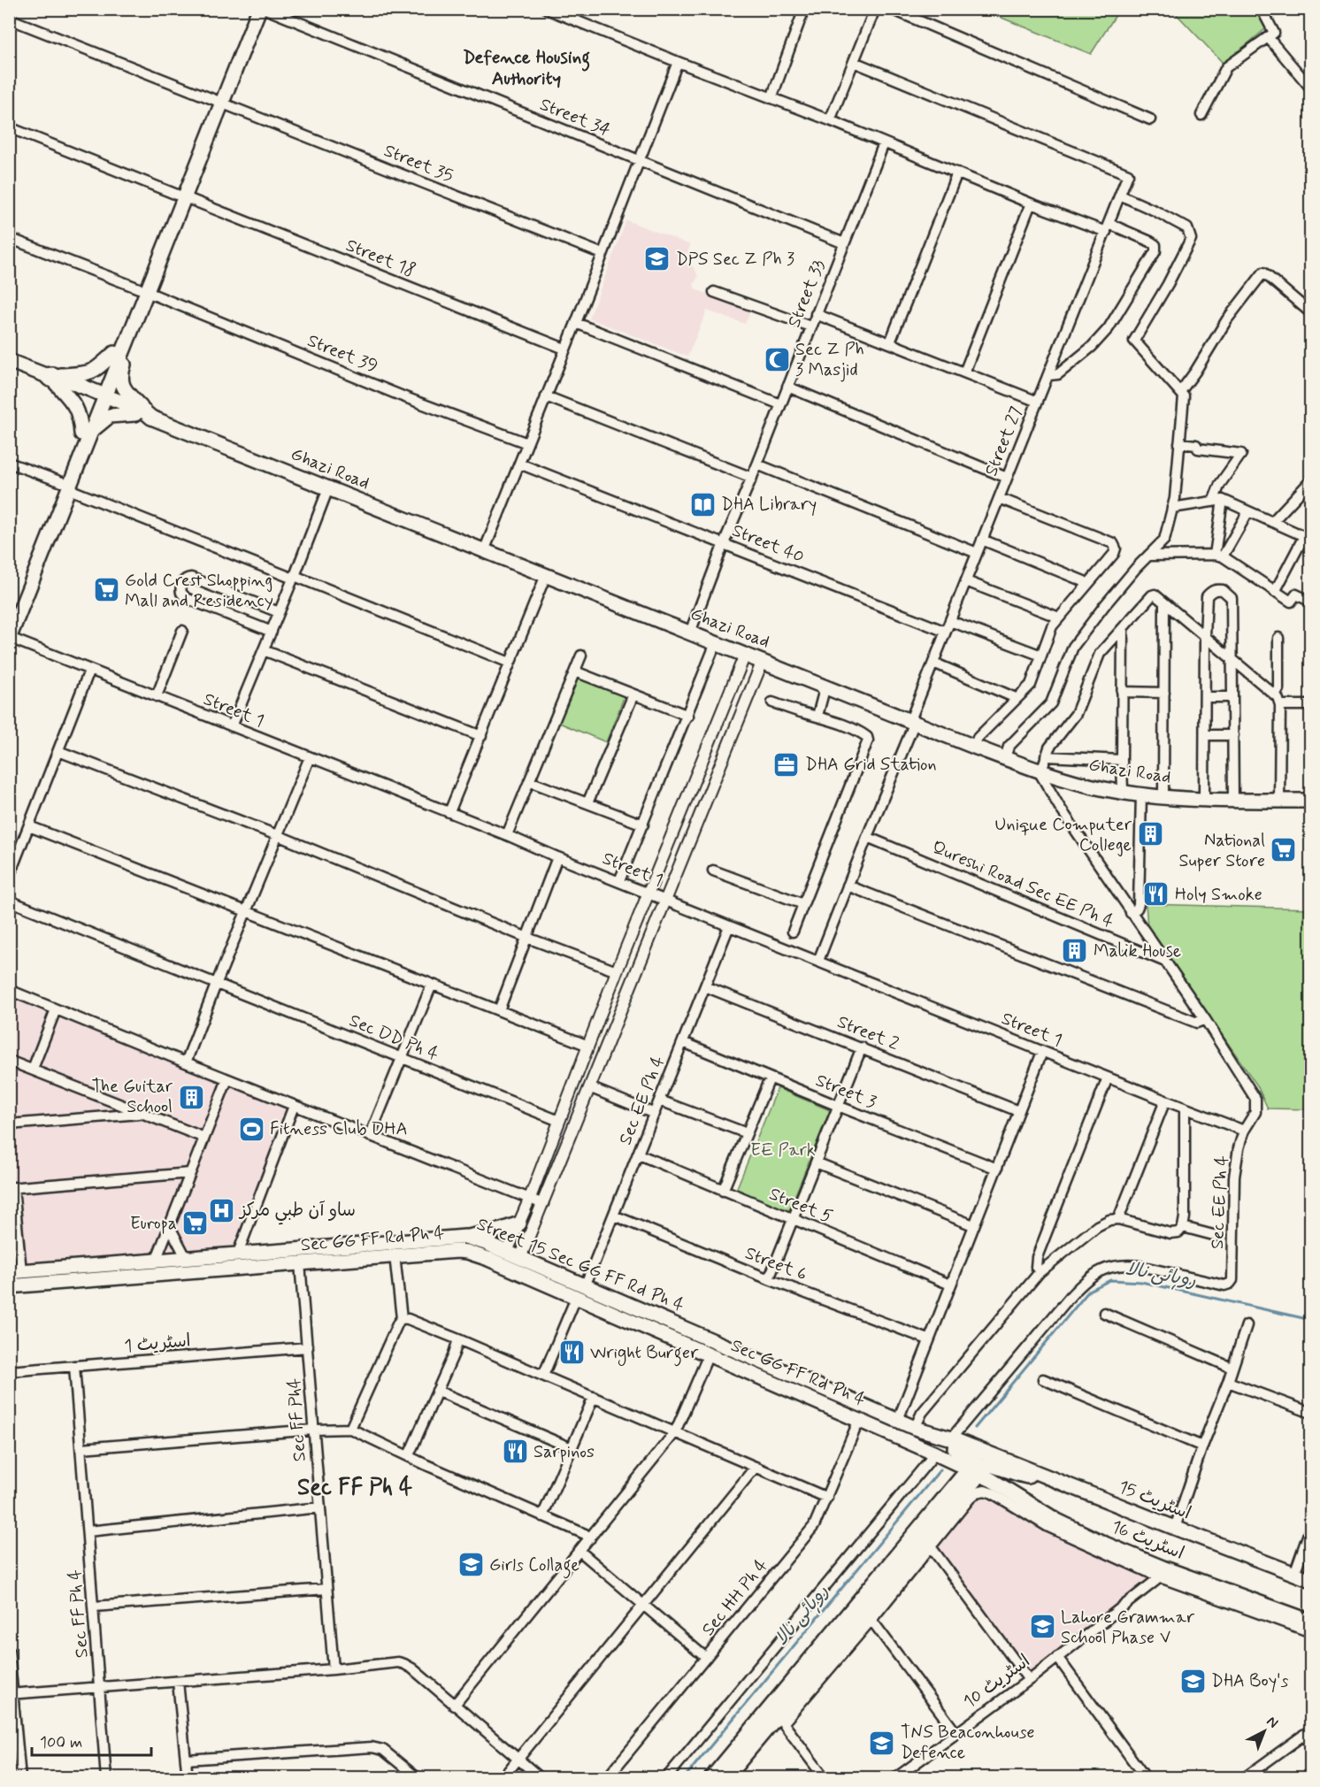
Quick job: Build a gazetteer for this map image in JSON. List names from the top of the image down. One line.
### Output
{"streets":{"main road":["Ghazi Road","Sec GG FF Rd Ph 4","Street 15 Sec GG FF Rd Ph 4","اسٹریٹ 15","اسٹریٹ 16"],"street":["Street 34","Street 35","Street 18","Street 33","Street 39","Street 27","Street 40","Street 1","Qureshi Road Sec EE Ph 4","Street 2","Sec DD Ph 4","Street 3","Sec EE Ph 4","Street 5","Street 6","اسٹریٹ 1","Sec FF Ph4","Sec HH Ph 4","Sec FF Ph 4","اسٹریٹ 10"]},"crossings":[["Street 34","Street 33"],["Street 33","Ghazi Road"],["Street 33","Street 40"],["Street 27","Ghazi Road"],["Street 27","Street 40"],["Street 27","Street 1"],["Street 27","Qureshi Road Sec EE Ph 4"],["Ghazi Road","Sec EE Ph 4"],["Street 1","Sec EE Ph 4"],["Qureshi Road Sec EE Ph 4","Sec EE Ph 4"],["Street 2","Sec EE Ph 4"],["Street 3","Sec EE Ph 4"],["Sec EE Ph 4","Street 5"],["Sec EE Ph 4","Street 6"],["Sec EE Ph 4","Street 15 Sec GG FF Rd Ph 4"],["Sec GG FF Rd Ph 4","Street 15 Sec GG FF Rd Ph 4"],["Sec GG FF Rd Ph 4","Sec FF Ph4"],["Sec GG FF Rd Ph 4","اسٹریٹ 16"],["Sec GG FF Rd Ph 4","Sec HH Ph 4"],["Street 15 Sec GG FF Rd Ph 4","اسٹریٹ 15"],["اسٹریٹ 1","Sec FF Ph4"],["اسٹریٹ 1","Sec FF Ph 4"],["اسٹریٹ 16","اسٹریٹ 10"]],"districts":["Defence Housing Authority","Sec FF Ph 4"],"water":["روہائی نالا"],"parks":["EE Park"],"places":{"school or university":["DPS Sec Z Ph 3","Girls Collage","Lahore Grammar School Phase V","DHA Boy's","TNS Beaconhouse Defence"],"mosque":["Sec Z Ph 3 Masjid"],"library":["DHA Library"],"supermarket":["Gold Crest Shopping Mall and Residency","National Super Store","Europa"],"office":["DHA Grid Station"],"building":["Unique Computer College","Malik House","The Guitar School"],"restaurant":["Holy Smoke","Wright Burger","Sarpinos"],"sports":["Fitness Club DHA"],"hospital":["ساو آن طبي مرکز"]},"scale_bar":"100 m","north":"top right"}
